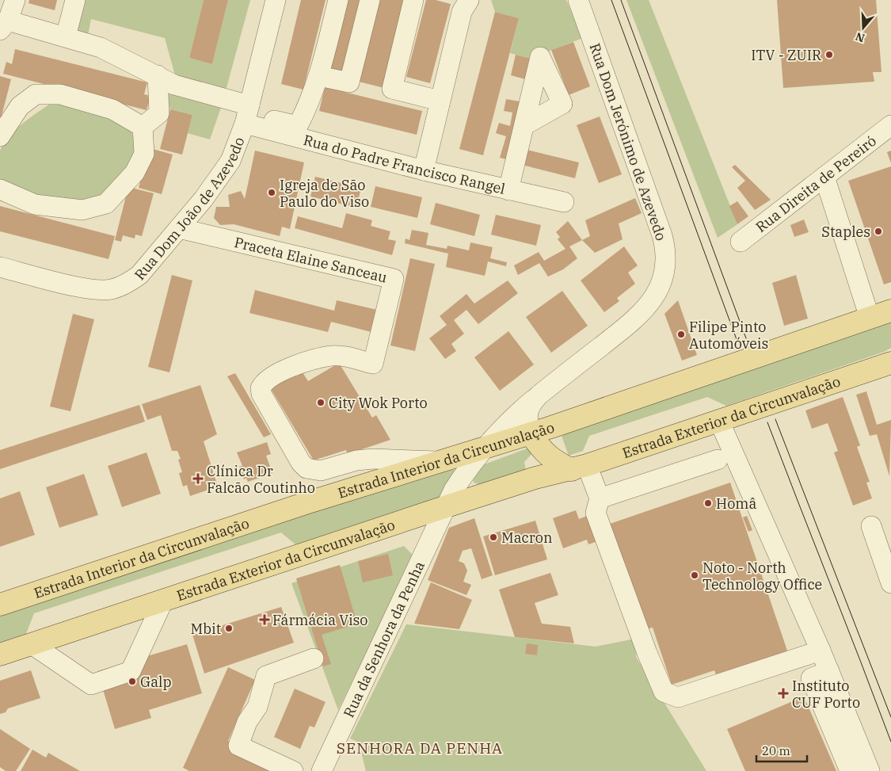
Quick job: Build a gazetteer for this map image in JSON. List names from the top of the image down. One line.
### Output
{"streets":{"main road":["Estrada Exterior da Circunvalação","Estrada Interior da Circunvalação"],"street":["Rua Dom Jerónimo de Azevedo","Rua do Padre Francisco Rangel","Rua Direita de Pereiró","Rua Dom João de Azevedo","Praceta Elaine Sanceau","Rua da Senhora da Penha"]},"crossings":[["Rua Dom Jerónimo de Azevedo","Estrada Exterior da Circunvalação"],["Rua Dom Jerónimo de Azevedo","Estrada Interior da Circunvalação"],["Rua Dom Jerónimo de Azevedo","Rua da Senhora da Penha"],["Rua do Padre Francisco Rangel","Rua Dom João de Azevedo"],["Rua Dom João de Azevedo","Praceta Elaine Sanceau"],["Praceta Elaine Sanceau","Estrada Interior da Circunvalação"],["Estrada Exterior da Circunvalação","Rua da Senhora da Penha"]],"districts":["SENHORA DA PENHA"],"places":{"other":["ITV - ZUIR","Igreja de São Paulo do Viso","Staples","Filipe Pinto Automóveis","City Wok Porto","Homâ","Macron","Noto - North Technology Office","Mbit","Galp"],"health":["Clínica Dr Falcão Coutinho","Fármácia Viso","Instituto CUF Porto"]},"scale_bar":"20 m","north":"bottom"}
